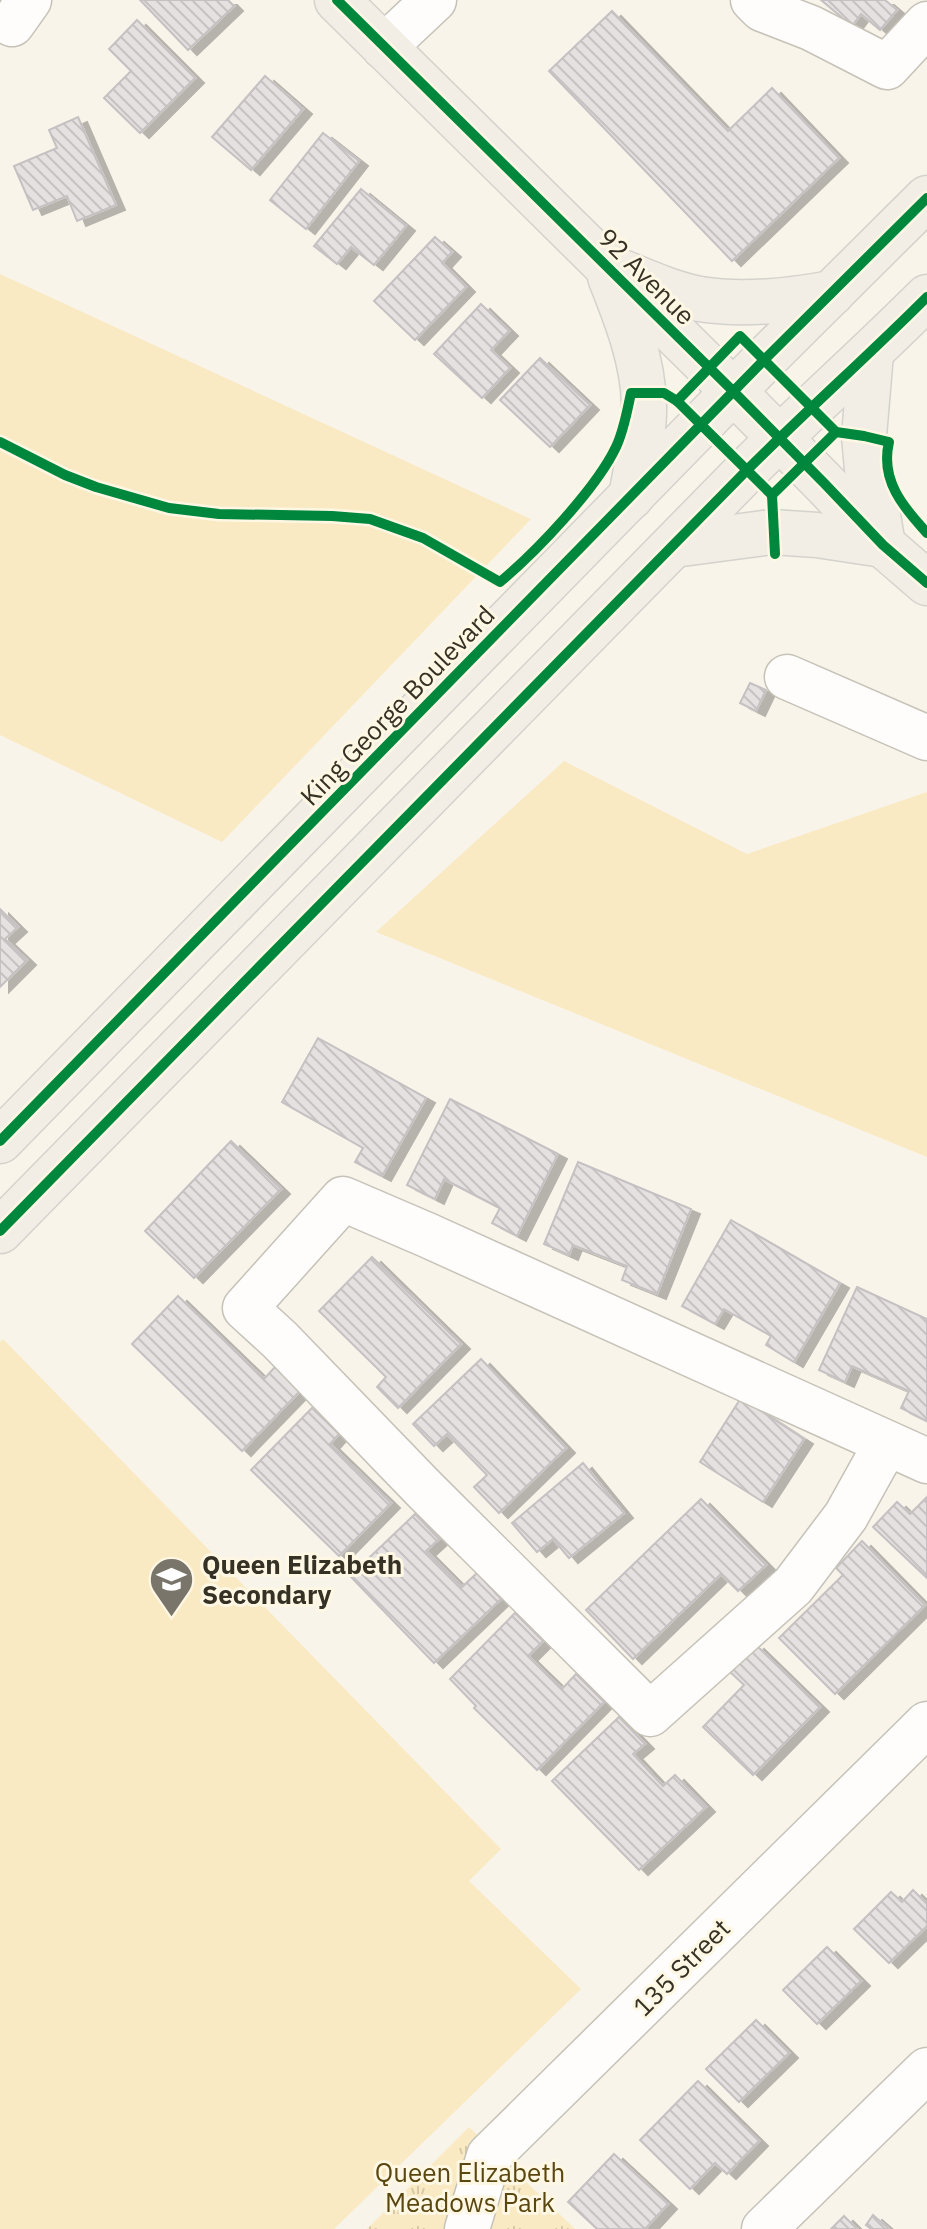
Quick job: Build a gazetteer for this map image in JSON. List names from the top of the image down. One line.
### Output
{"streets":{"main road":["92 Avenue","King George Boulevard"],"street":["135 Street"]},"crossings":[["92 Avenue","King George Boulevard"]],"parks":["Queen Elizabeth Meadows Park"],"places":{"school or university":["Queen Elizabeth Secondary"]}}
